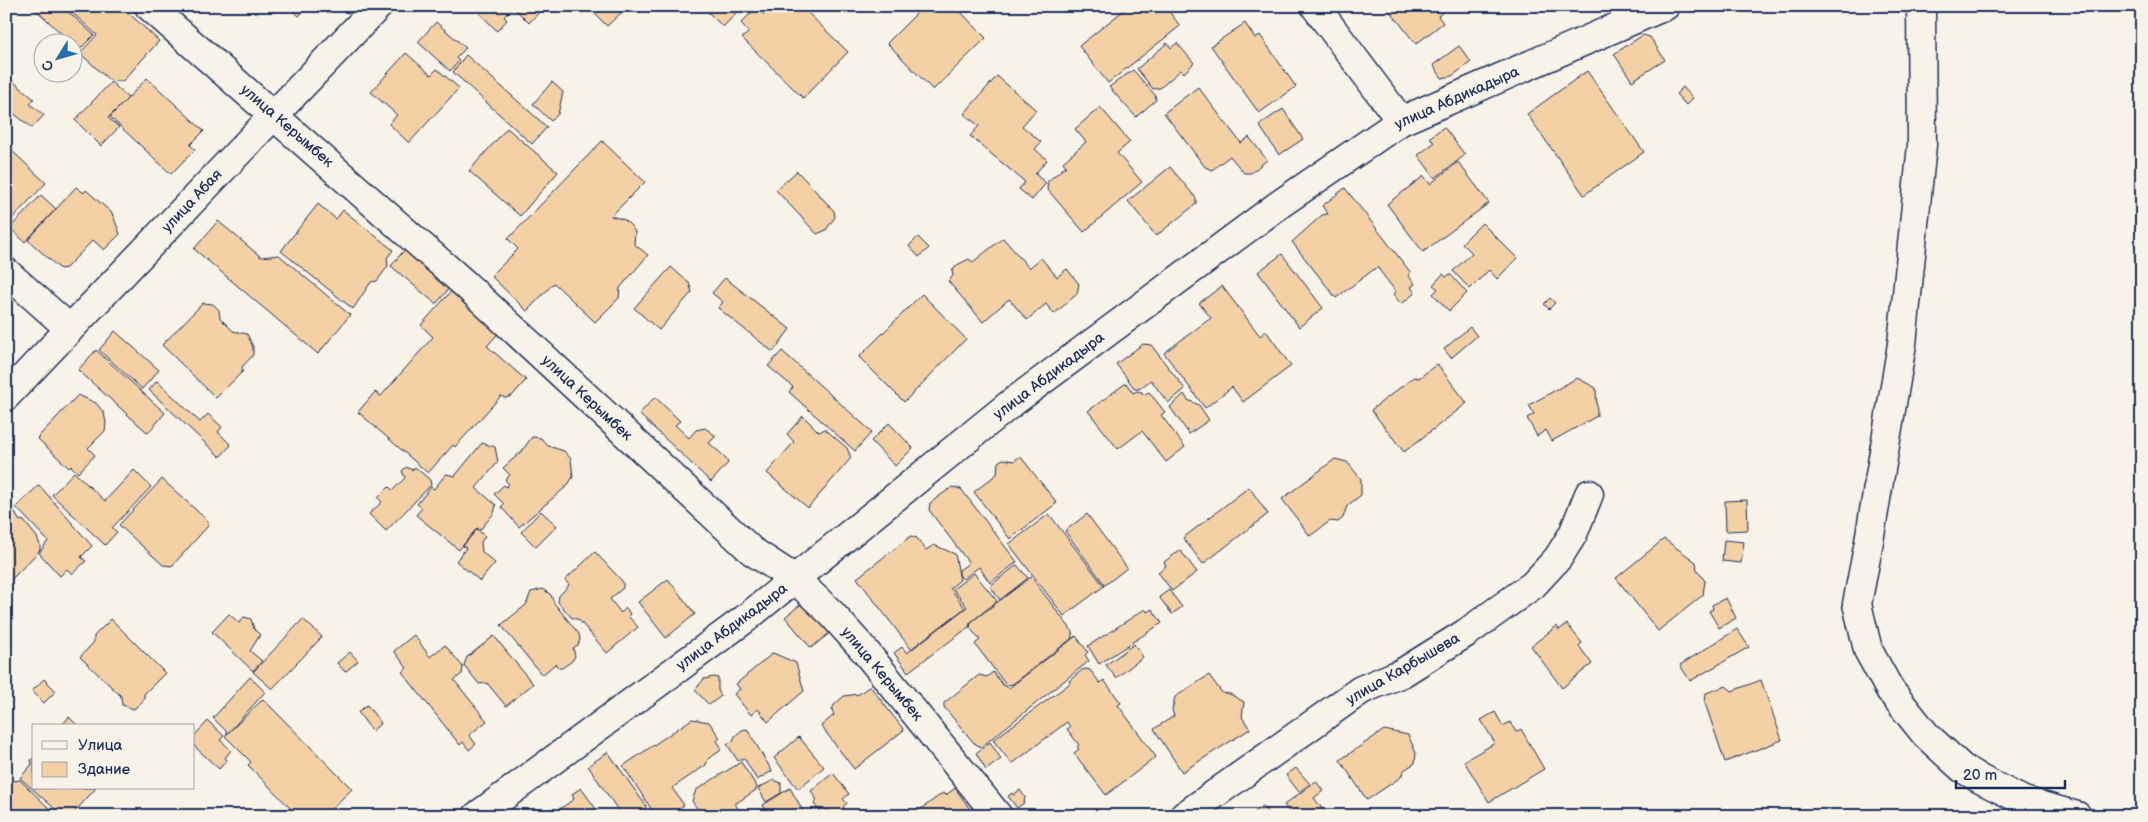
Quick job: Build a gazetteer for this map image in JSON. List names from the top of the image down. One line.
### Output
{"streets":{"street":["улица Абдикадыра","улица Керымбек","улица Абая","улица Карбышева"]},"crossings":[["улица Абдикадыра","улица Керымбек"],["улица Керымбек","улица Абая"]],"legend":["Улица","Здание"],"scale_bar":"20 m","north":"bottom left"}
